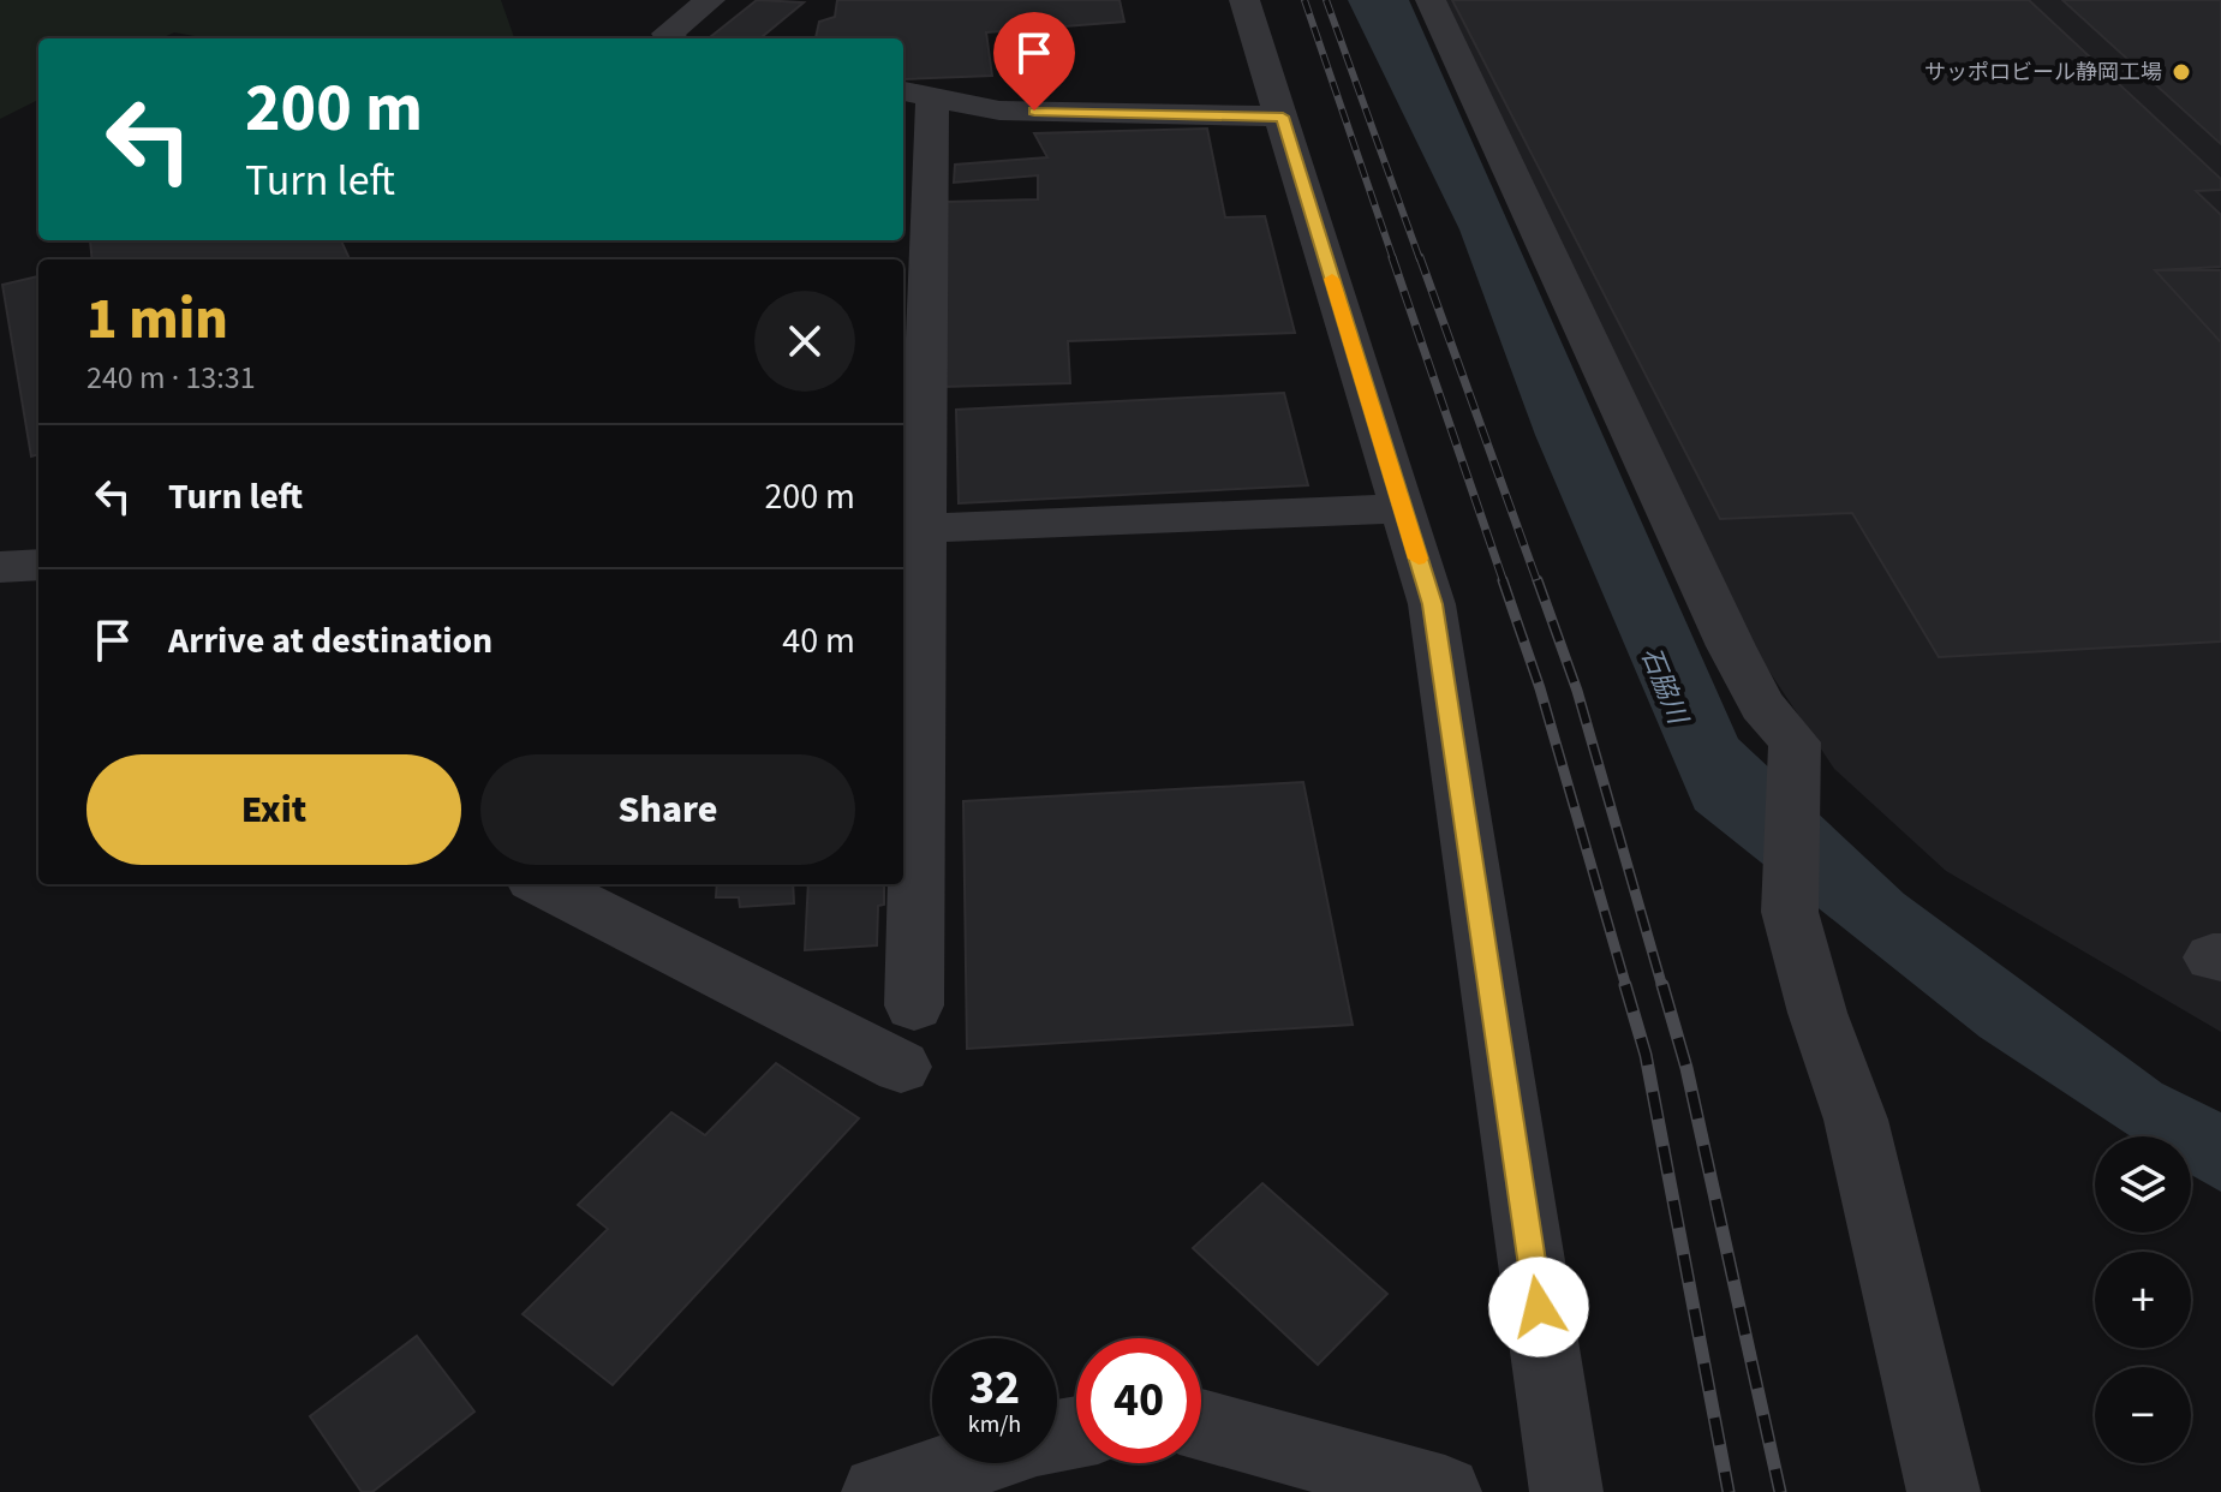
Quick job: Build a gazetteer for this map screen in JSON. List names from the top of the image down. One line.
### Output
{"water":["石脇川"],"places":["サッポロビール静岡工場"],"page":{"turn":["200 m","Turn left"],"heading":["1 min","240 m · 13:31"],"list":[{"name":"Turn left","value":"200 m"},{"name":"Arrive at destination","value":"40 m"}],"buttons":["Exit","Share"],"map_buttons":["+","−"],"speed":"32 km/h","limit":"40"}}
